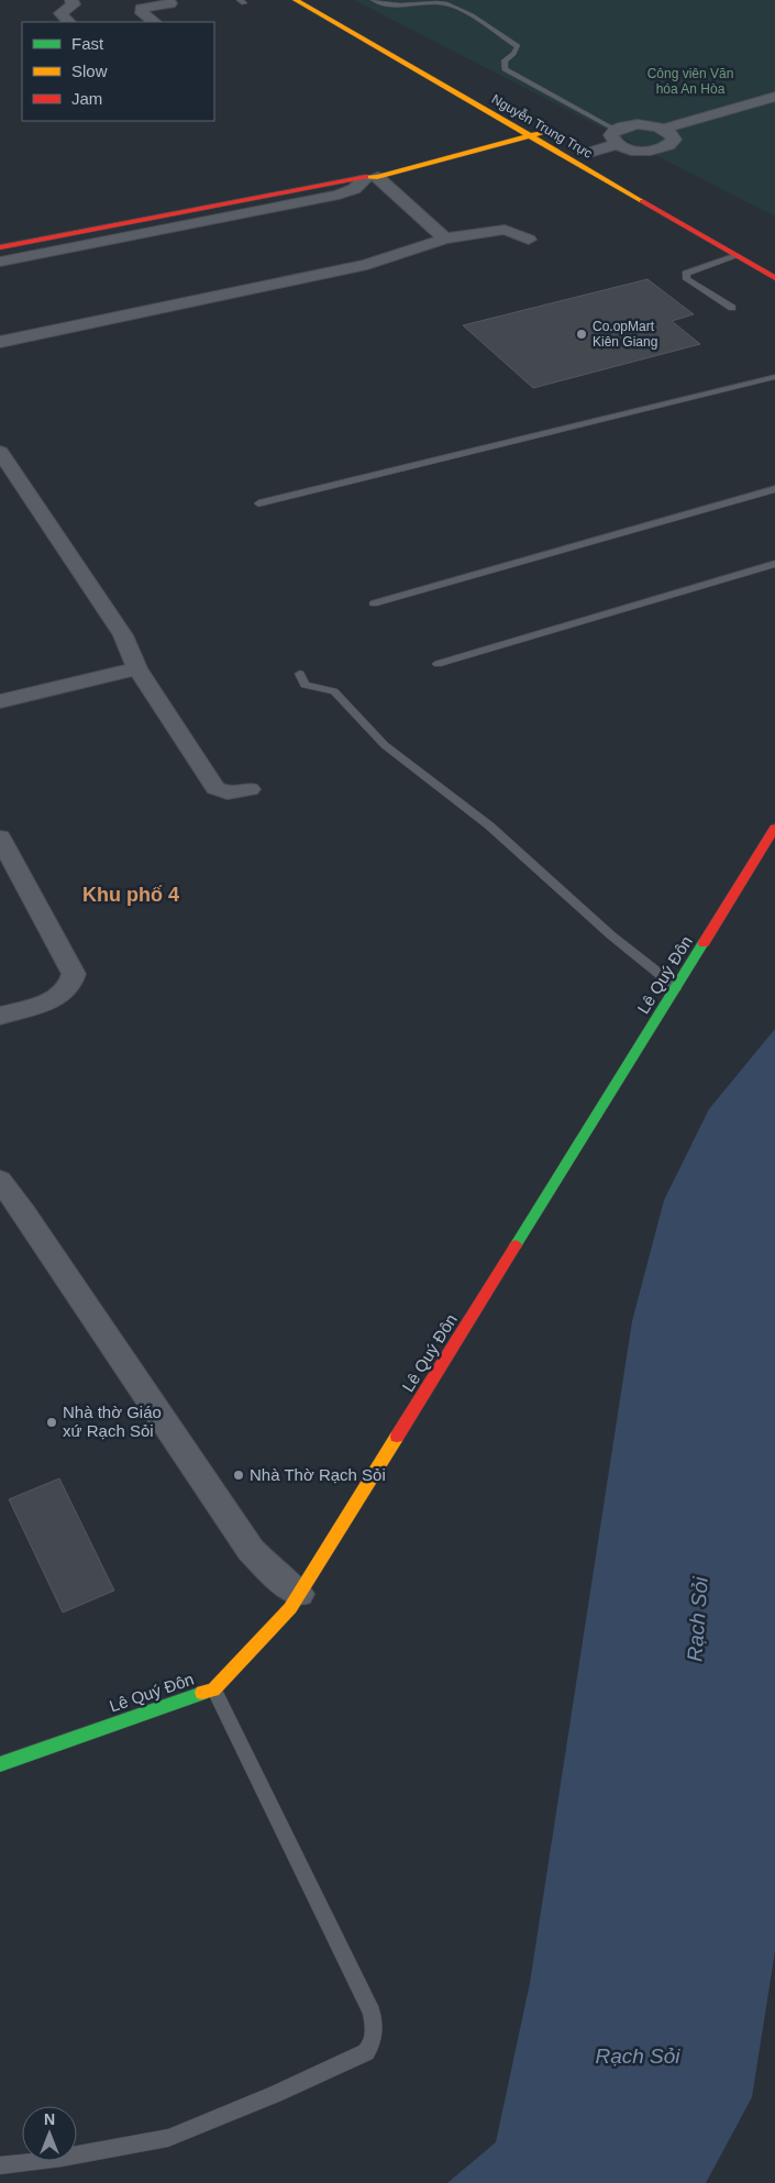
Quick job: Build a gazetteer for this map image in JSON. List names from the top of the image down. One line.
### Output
{"streets":{"street":["Nguyễn Trung Trực","Lê Quý Đôn"]},"districts":["Khu phố 4"],"water":["Rạch Sỏi"],"parks":["Công viên Văn hóa An Hòa"],"places":["Co.opMart Kiên Giang","Nhà thờ Giáo xứ Rạch Sỏi","Nhà Thờ Rạch Sỏi"],"legend":["Fast","Slow","Jam"],"north":"top"}
